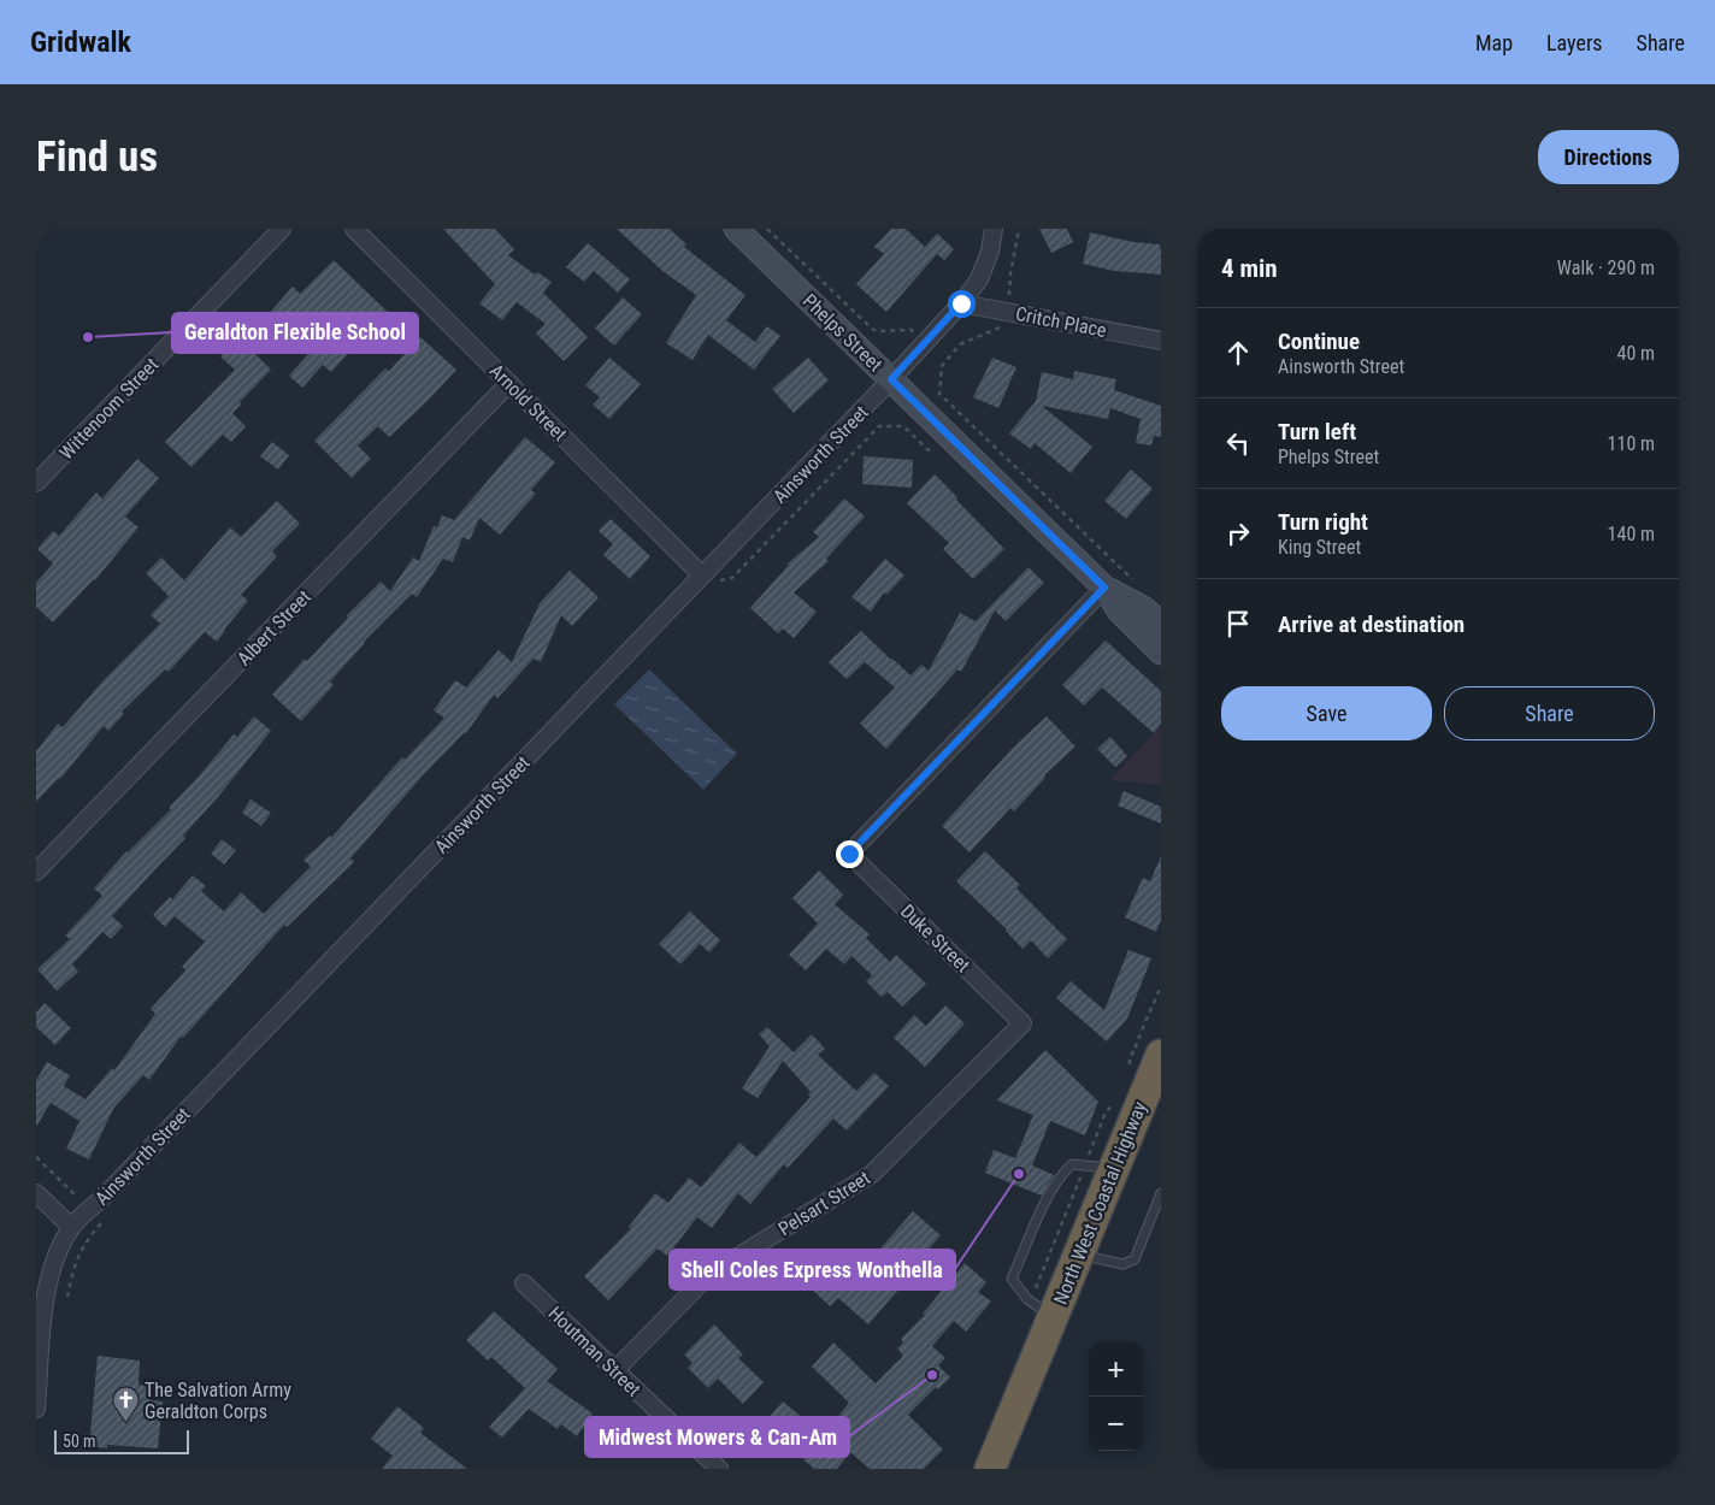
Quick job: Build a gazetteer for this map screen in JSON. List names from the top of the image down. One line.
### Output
{"streets":{"highway":["North West Coastal Highway"],"main road":["Phelps Street"],"street":["Critch Place","Arnold Street","Wittenoom Street","Ainsworth Street","Albert Street","Duke Street","Pelsart Street","Houtman Street"]},"crossings":[["Critch Place","Ainsworth Street"],["Phelps Street","Ainsworth Street"],["Phelps Street","Duke Street"],["Arnold Street","Ainsworth Street"],["Arnold Street","Albert Street"],["Duke Street","Pelsart Street"],["Pelsart Street","Houtman Street"]],"places":{"other":["Geraldton Flexible School","Shell Coles Express Wonthella","Midwest Mowers & Can-Am"],"church":["The Salvation Army Geraldton Corps"]},"scale_bar":"50 m","page":{"header":"Gridwalk","nav":["Map","Layers","Share"],"buttons":["Directions",["Save","Share"]],"title":"Find us","heading":["4 min","Walk · 290 m"],"list":[["Continue","Ainsworth Street","40 m"],["Turn left","Phelps Street","110 m"],["Turn right","King Street","140 m"],"Arrive at destination"],"map_buttons":["+","−"],"scale":"50 m"}}
